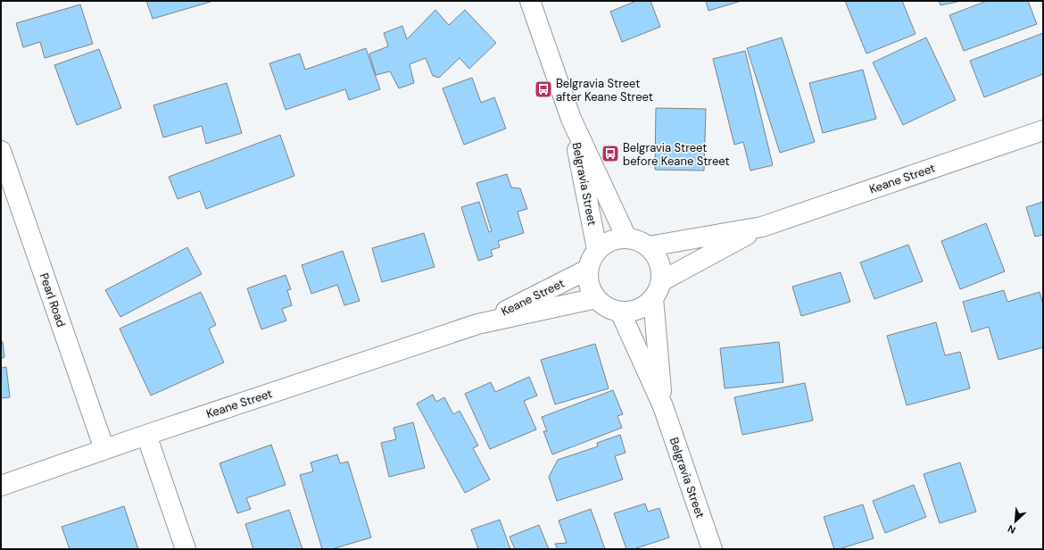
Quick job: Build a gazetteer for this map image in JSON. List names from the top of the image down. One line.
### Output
{"streets":{"street":["Keane Street","Belgravia Street","Pearl Road"]},"crossings":[["Keane Street","Belgravia Street"],["Keane Street","Pearl Road"]],"places":{"bus stop":["Belgravia Street after Keane Street","Belgravia Street before Keane Street"]},"north":"bottom left"}
